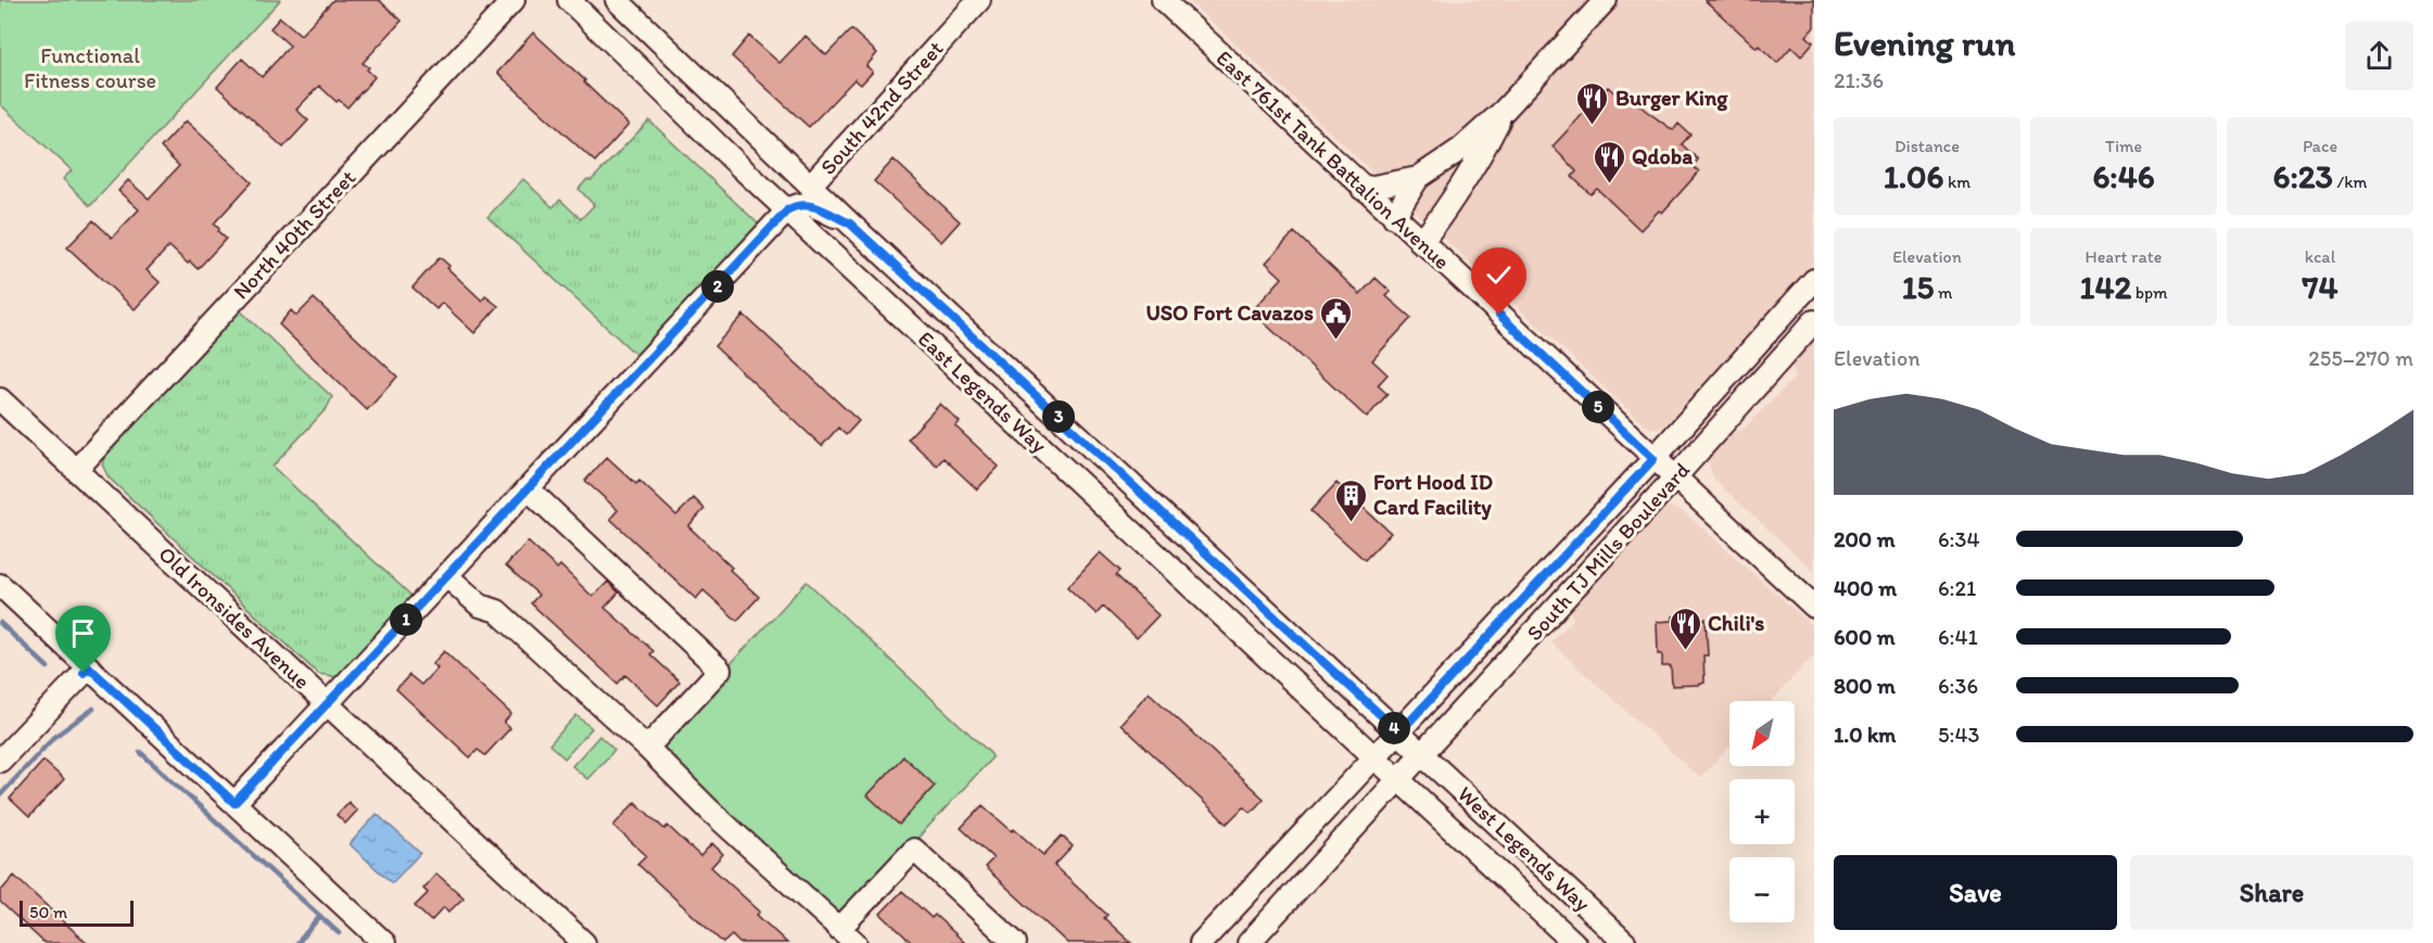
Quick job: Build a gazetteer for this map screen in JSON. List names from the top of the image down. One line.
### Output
{"streets":{"street":["South 42nd Street","East 761st Tank Battalion Avenue","North 40th Street","East Legends Way","South TJ Mills Boulevard","Old Ironsides Avenue","West Legends Way"]},"crossings":[["South 42nd Street","East Legends Way"],["East 761st Tank Battalion Avenue","South TJ Mills Boulevard"],["North 40th Street","Old Ironsides Avenue"],["East Legends Way","South TJ Mills Boulevard"],["East Legends Way","West Legends Way"],["South TJ Mills Boulevard","West Legends Way"]],"parks":["Functional Fitness course"],"places":{"restaurant":["Burger King","Qdoba","Chili's"],"public building":["USO Fort Cavazos"],"building":["Fort Hood ID Card Facility"]},"scale_bar":"50 m","north":"bottom left","page":{"heading":["Evening run","21:36"],"stats":[["Distance","1.06 km"],["Time","6:46"],["Pace","6:23 /km"],["Elevation","15 m"],["Heart rate","142 bpm"],["kcal","74"]],"pins":["2","5","3","1","4"],"chart":["Elevation","255–270 m"],"list":[{"name":"200 m","note":"6:34"},{"name":"400 m","note":"6:21"},{"name":"600 m","note":"6:41"},{"name":"800 m","note":"6:36"},{"name":"1.0 km","note":"5:43"}],"map_buttons":["+","−"],"buttons":["Save","Share"],"scale":"50 m"}}
